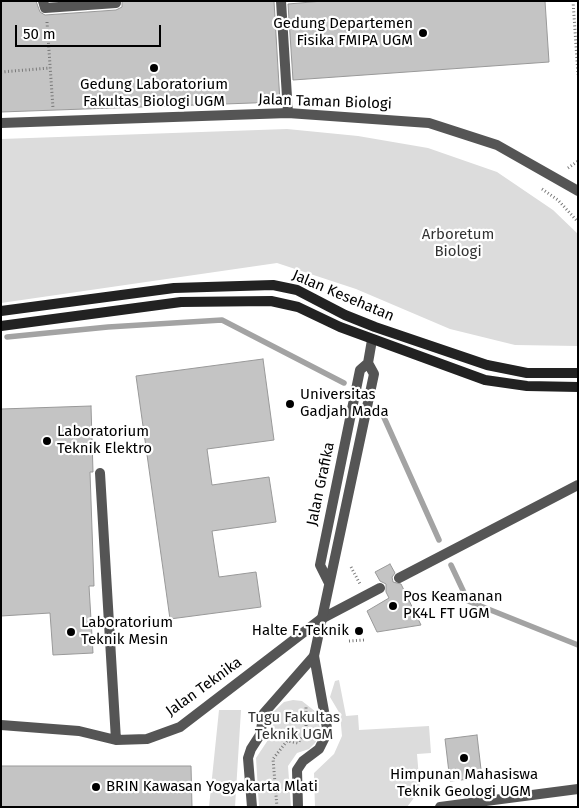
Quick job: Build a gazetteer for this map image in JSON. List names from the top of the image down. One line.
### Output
{"streets":{"street":["Jalan Taman Biologi","Jalan Kesehatan","Jalan Grafika","Jalan Teknika"]},"crossings":[["Jalan Kesehatan","Jalan Grafika"],["Jalan Grafika","Jalan Teknika"]],"parks":["Arboretum Biologi","Tugu Fakultas Teknik UGM"],"places":["Gedung Departemen Fisika FMIPA UGM","Gedung Laboratorium Fakultas Biologi UGM","Universitas Gadjah Mada","Laboratorium Teknik Elektro","Pos Keamanan PK4L FT UGM","Halte F. Teknik","Laboratorium Teknik Mesin","Himpunan Mahasiswa Teknik Geologi UGM","BRIN Kawasan Yogyakarta Mlati"],"scale_bar":"50 m"}
